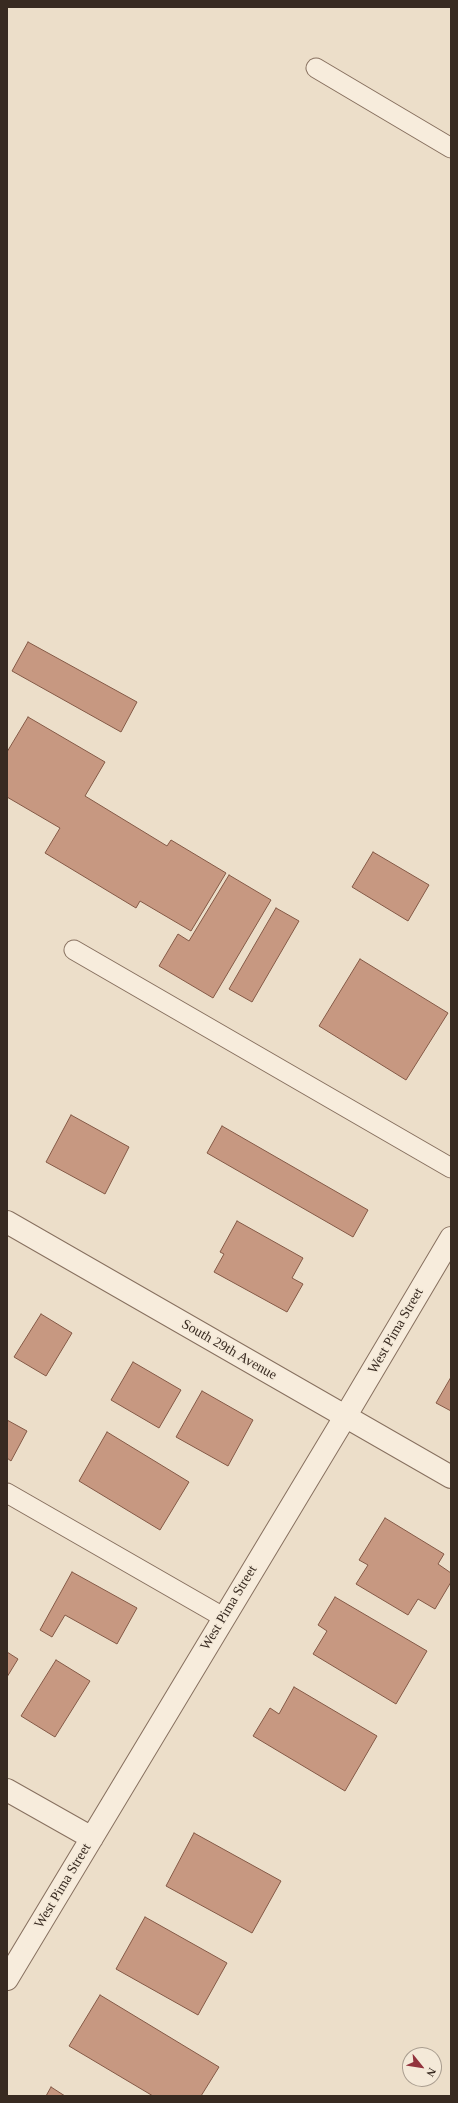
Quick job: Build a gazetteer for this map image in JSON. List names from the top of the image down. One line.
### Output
{"streets":{"street":["West Pima Street","South 29th Avenue"]},"crossings":[["West Pima Street","South 29th Avenue"]],"north":"bottom right"}
